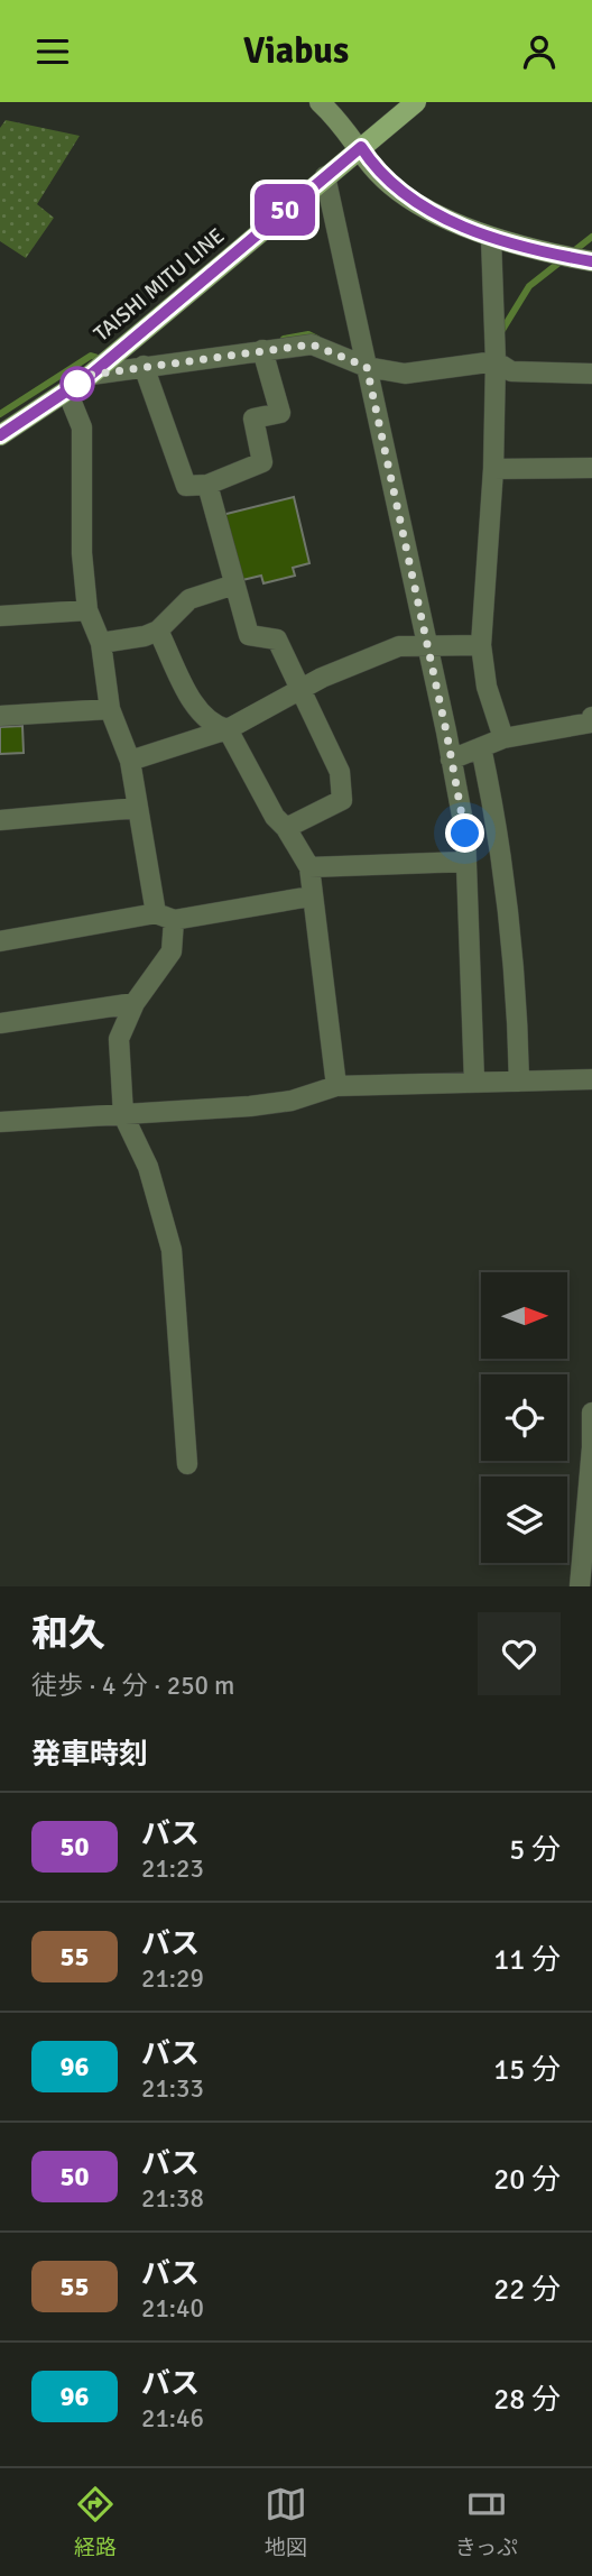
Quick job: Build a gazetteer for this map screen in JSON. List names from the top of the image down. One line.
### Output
{"streets":{"main road":["TAISHI MITU LINE"]},"lines":["bus line 50"],"north":"right","page":{"header":"Viabus","on_map":"50","heading":[["和久","徒歩 · 4 分 · 250 m"],"発車時刻"],"list":[{"mark":"50","name":"バス","note":"21:23","value":"5 分"},{"mark":"55","name":"バス","note":"21:29","value":"11 分"},{"mark":"96","name":"バス","note":"21:33","value":"15 分"},{"mark":"50","name":"バス","note":"21:38","value":"20 分"},{"mark":"55","name":"バス","note":"21:40","value":"22 分"},{"mark":"96","name":"バス","note":"21:46","value":"28 分"}],"tabs":["経路","地図","きっぷ"]}}
